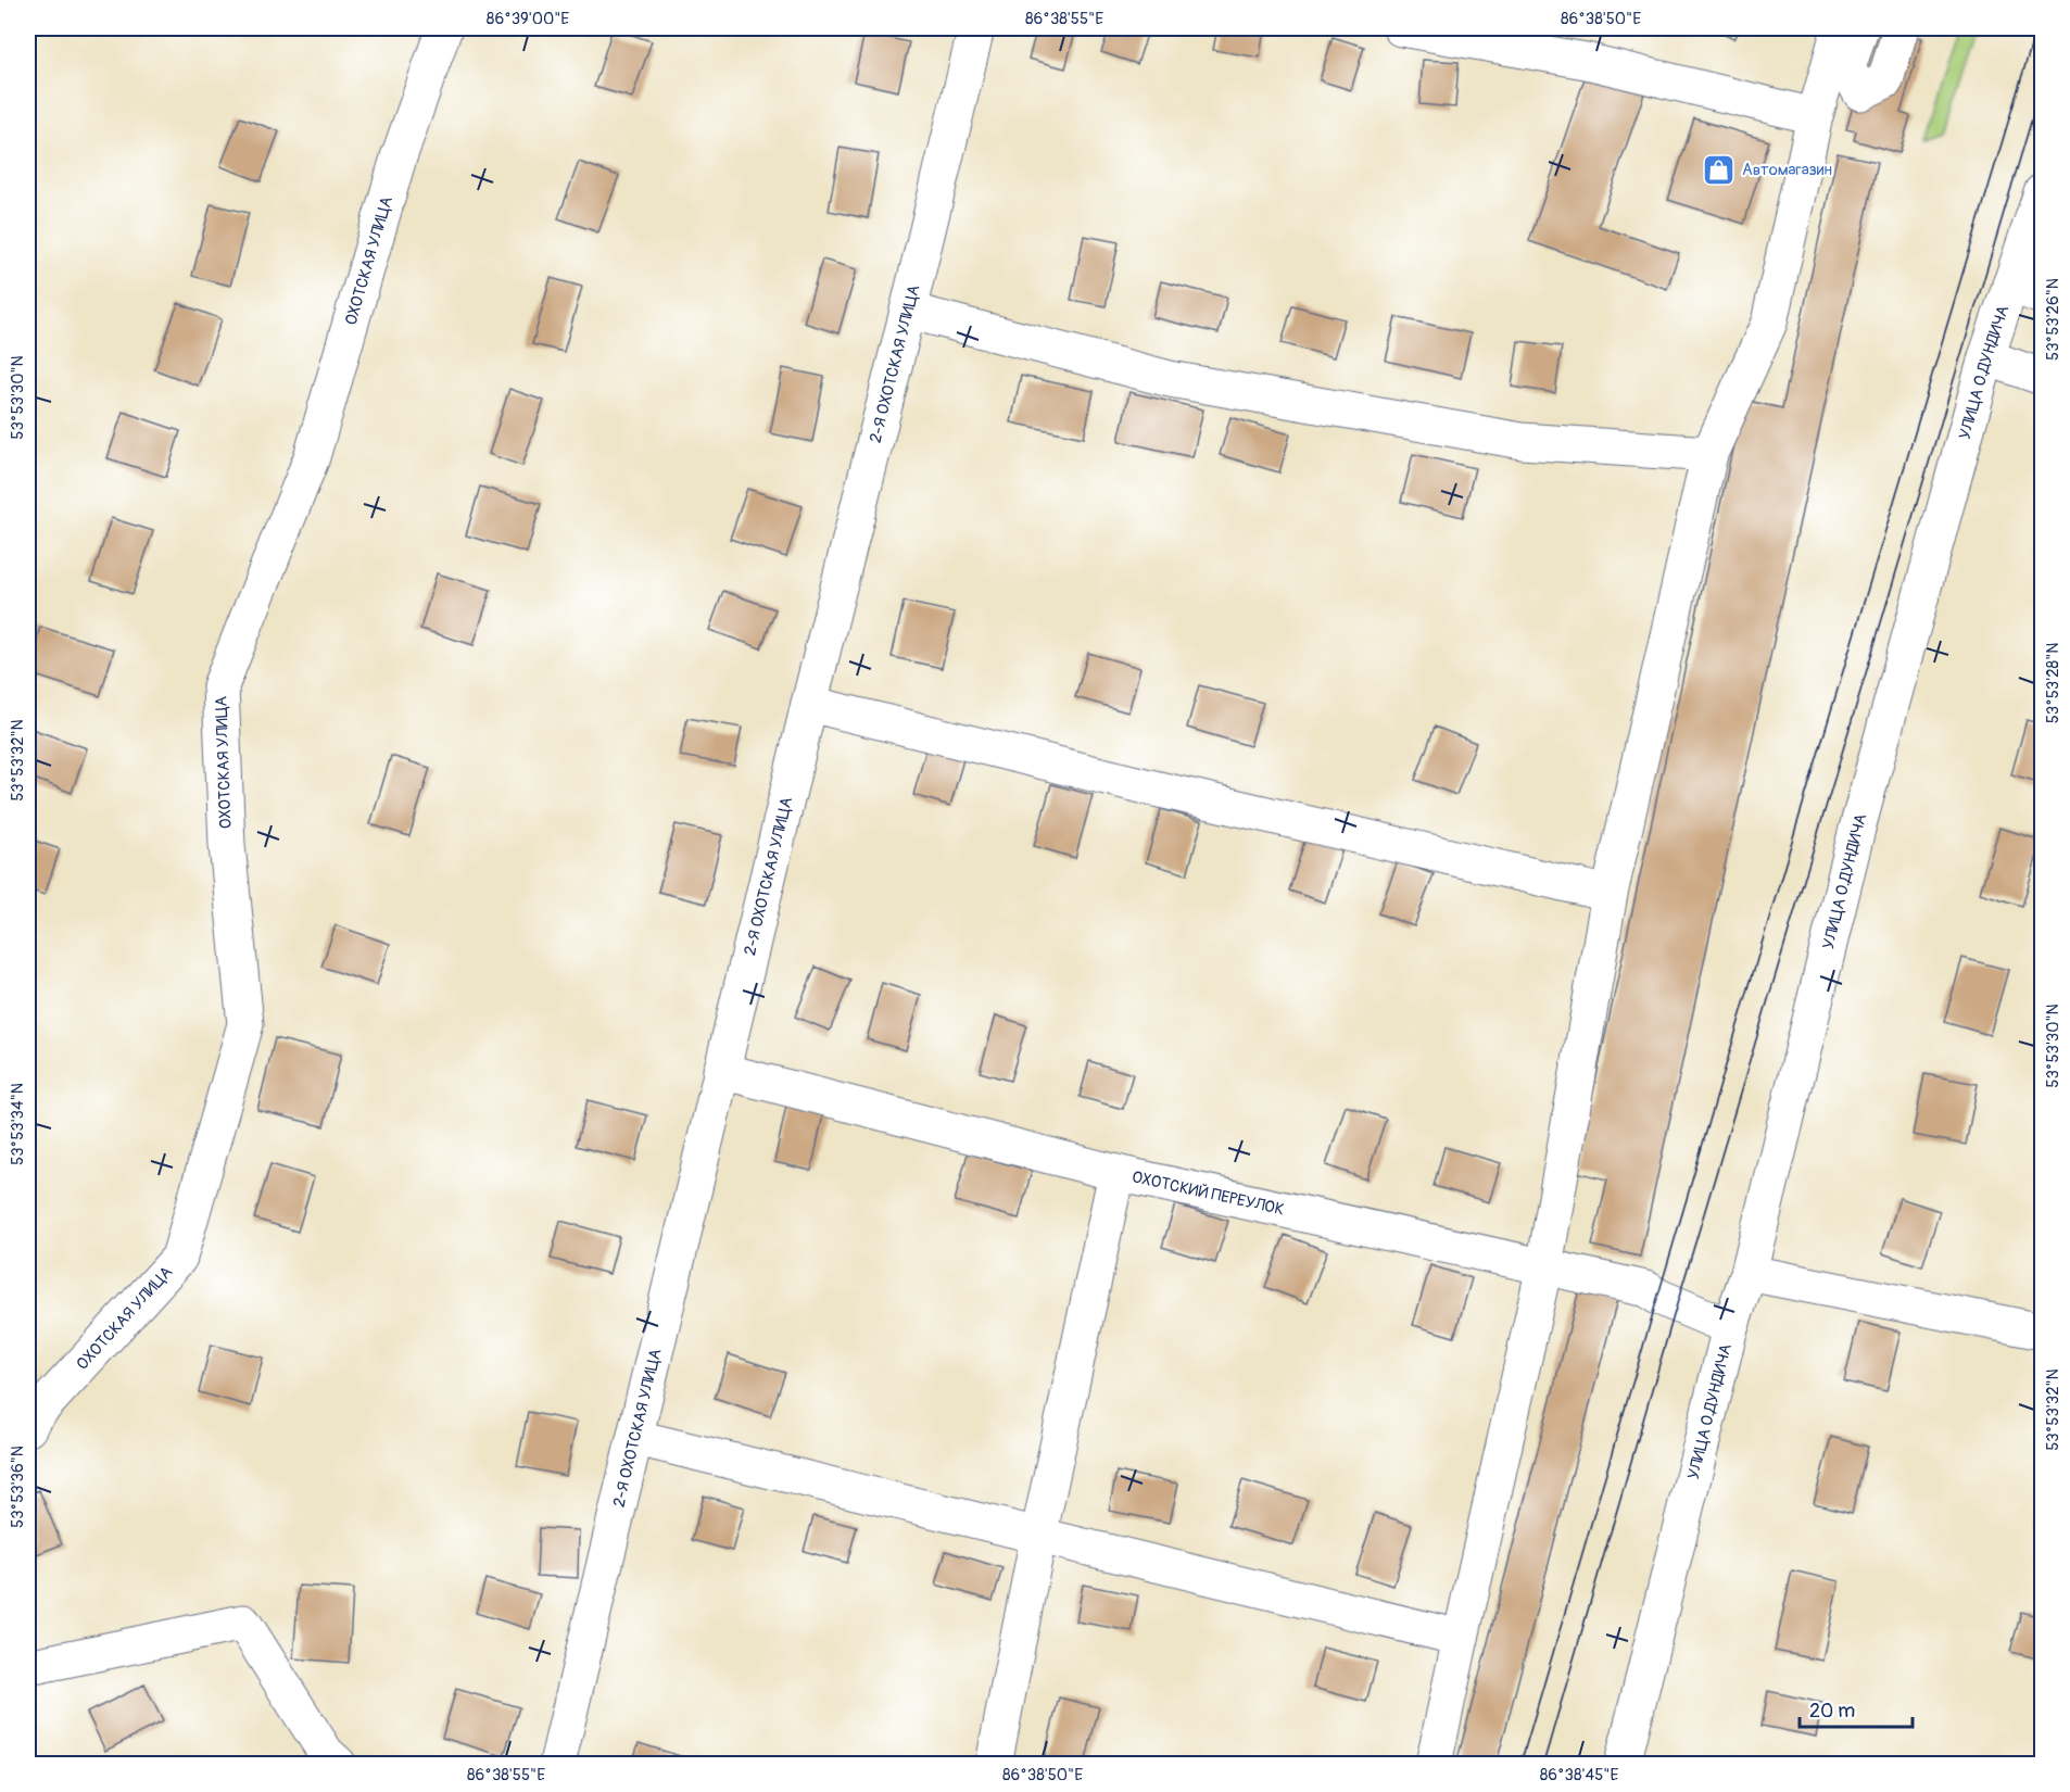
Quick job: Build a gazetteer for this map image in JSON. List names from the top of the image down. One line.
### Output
{"streets":{"street":["ОХОТСКАЯ УЛИЦА","2-Я ОХОТСКАЯ УЛИЦА","УЛИЦА О.ДУНДИЧА","ОХОТСКИЙ ПЕРЕУЛОК"]},"crossings":[["УЛИЦА О.ДУНДИЧА","ОХОТСКИЙ ПЕРЕУЛОК"]],"places":{"shop":["Автомагазин"]},"scale_bar":"20 m","coordinates":["86°39'00\"E","86°38'55\"E","86°38'50\"E","53°53'26\"N","53°53'30\"N","53°53'28\"N","53°53'32\"N","53°53'34\"N","53°53'36\"N","86°38'45\"E"]}
